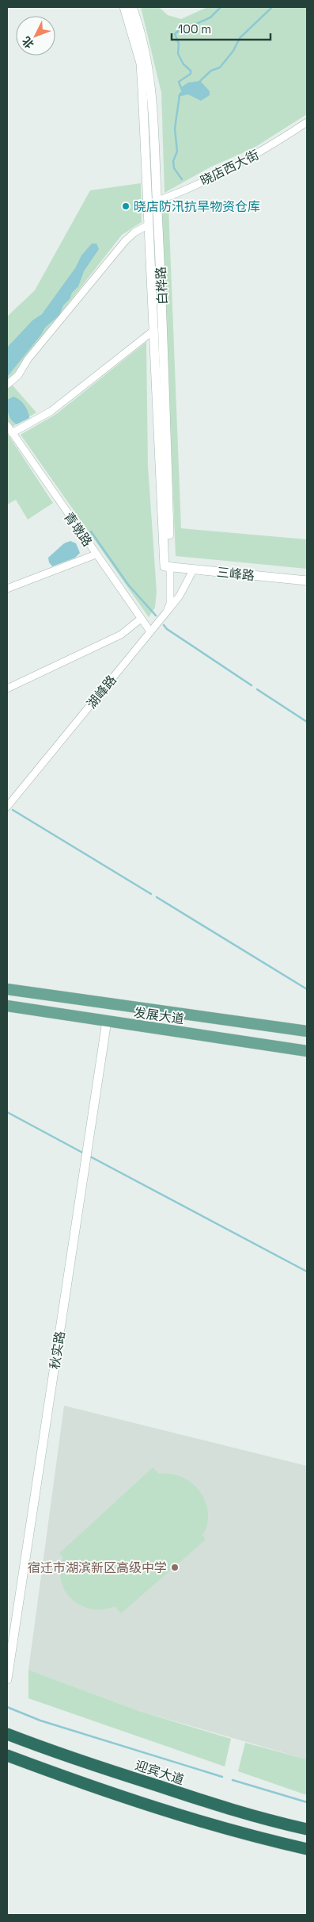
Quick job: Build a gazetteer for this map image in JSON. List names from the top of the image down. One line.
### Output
{"streets":{"highway":["迎宾大道"],"main road":["发展大道"],"street":["晓店西大街","白桦路","青墩路","三峰路","湖峰路","秋实路"]},"crossings":[["晓店西大街","白桦路"],["白桦路","三峰路"],["青墩路","湖峰路"],["三峰路","湖峰路"],["发展大道","秋实路"]],"places":["晓店防汛抗旱物资仓库","宿迁市湖滨新区高级中学"],"scale_bar":"100 m","north":"bottom left"}
